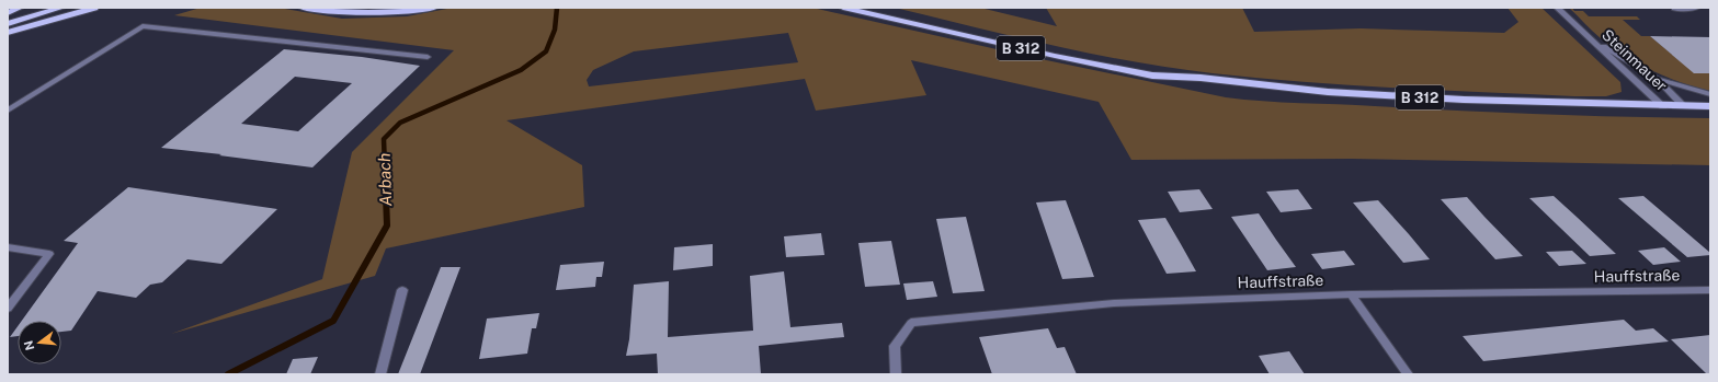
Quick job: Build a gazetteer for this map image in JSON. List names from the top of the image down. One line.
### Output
{"streets":{"main road":["B 312"],"street":["Steinmauer","Hauffstraße"]},"crossings":[["B 312","Steinmauer"]],"water":["Arbach"],"north":"left"}
